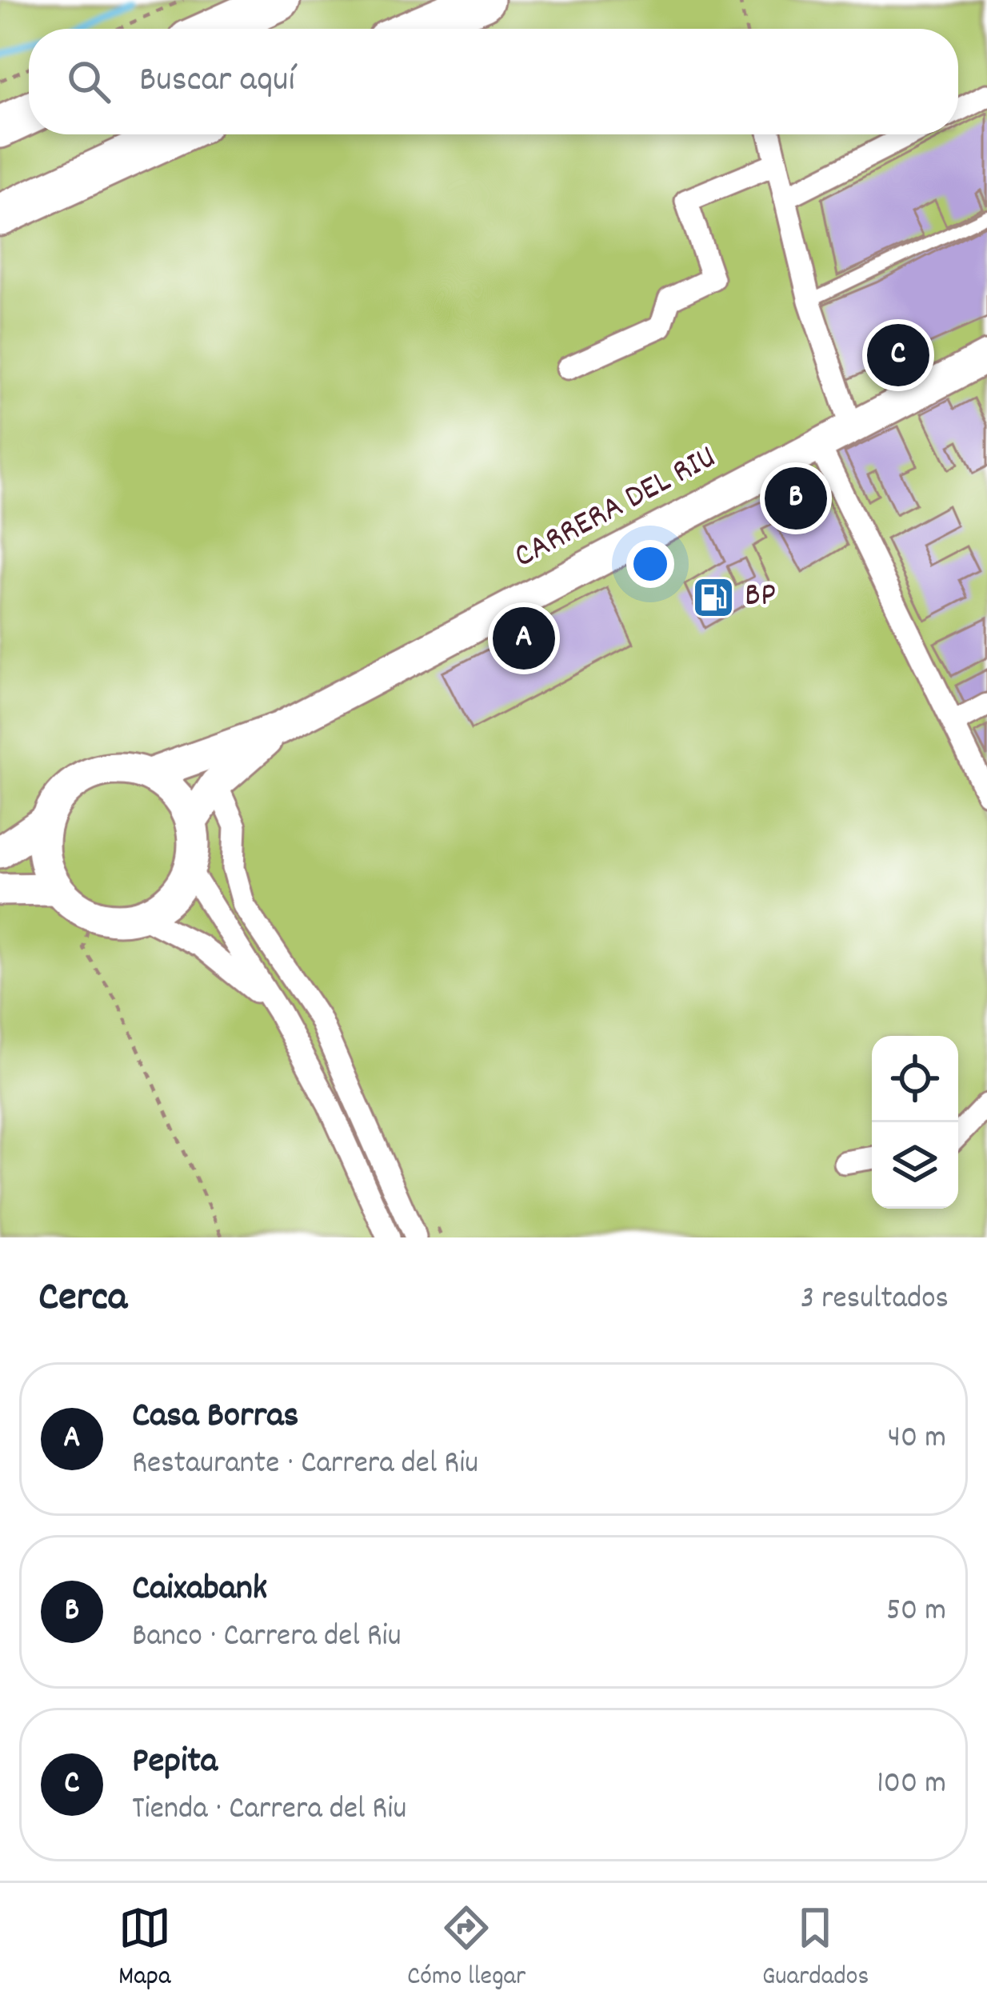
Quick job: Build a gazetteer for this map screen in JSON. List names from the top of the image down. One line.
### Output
{"streets":{"street":["CARRERA DEL RIU"]},"places":{"fuel station":["BP"]},"page":{"search":"Buscar aquí","pins":["C","B","A"],"heading":["Cerca","3 resultados"],"list":[{"mark":"A","name":"Casa Borras","note":"Restaurante · Carrera del Riu","value":"40 m"},{"mark":"B","name":"Caixabank","note":"Banco · Carrera del Riu","value":"50 m"},{"mark":"C","name":"Pepita","note":"Tienda · Carrera del Riu","value":"100 m"}],"nav":["Mapa","Cómo llegar","Guardados"]}}
